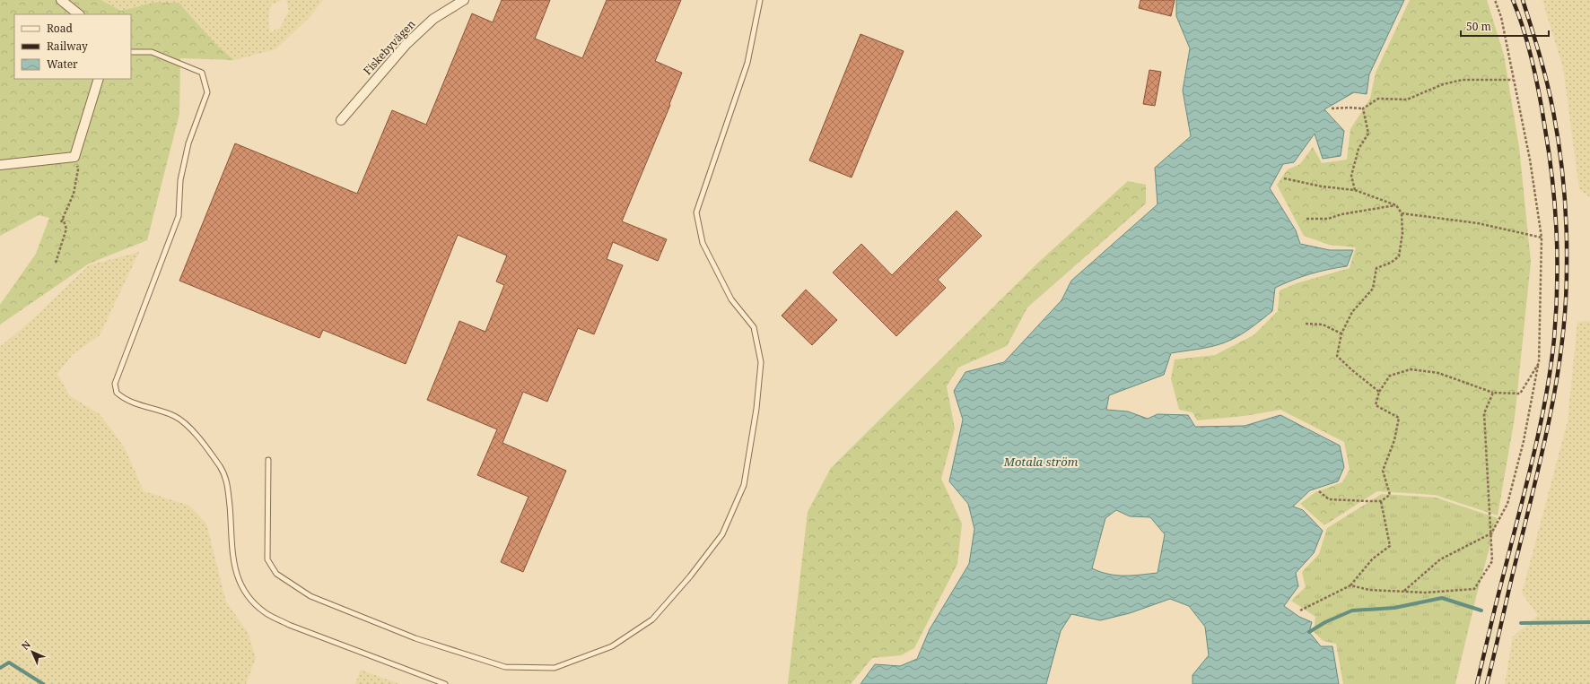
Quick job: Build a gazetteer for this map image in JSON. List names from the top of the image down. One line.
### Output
{"streets":{"street":["Fiskebyvägen"]},"water":["Motala ström"],"legend":["Road","Railway","Water"],"scale_bar":"50 m","north":"top left"}
